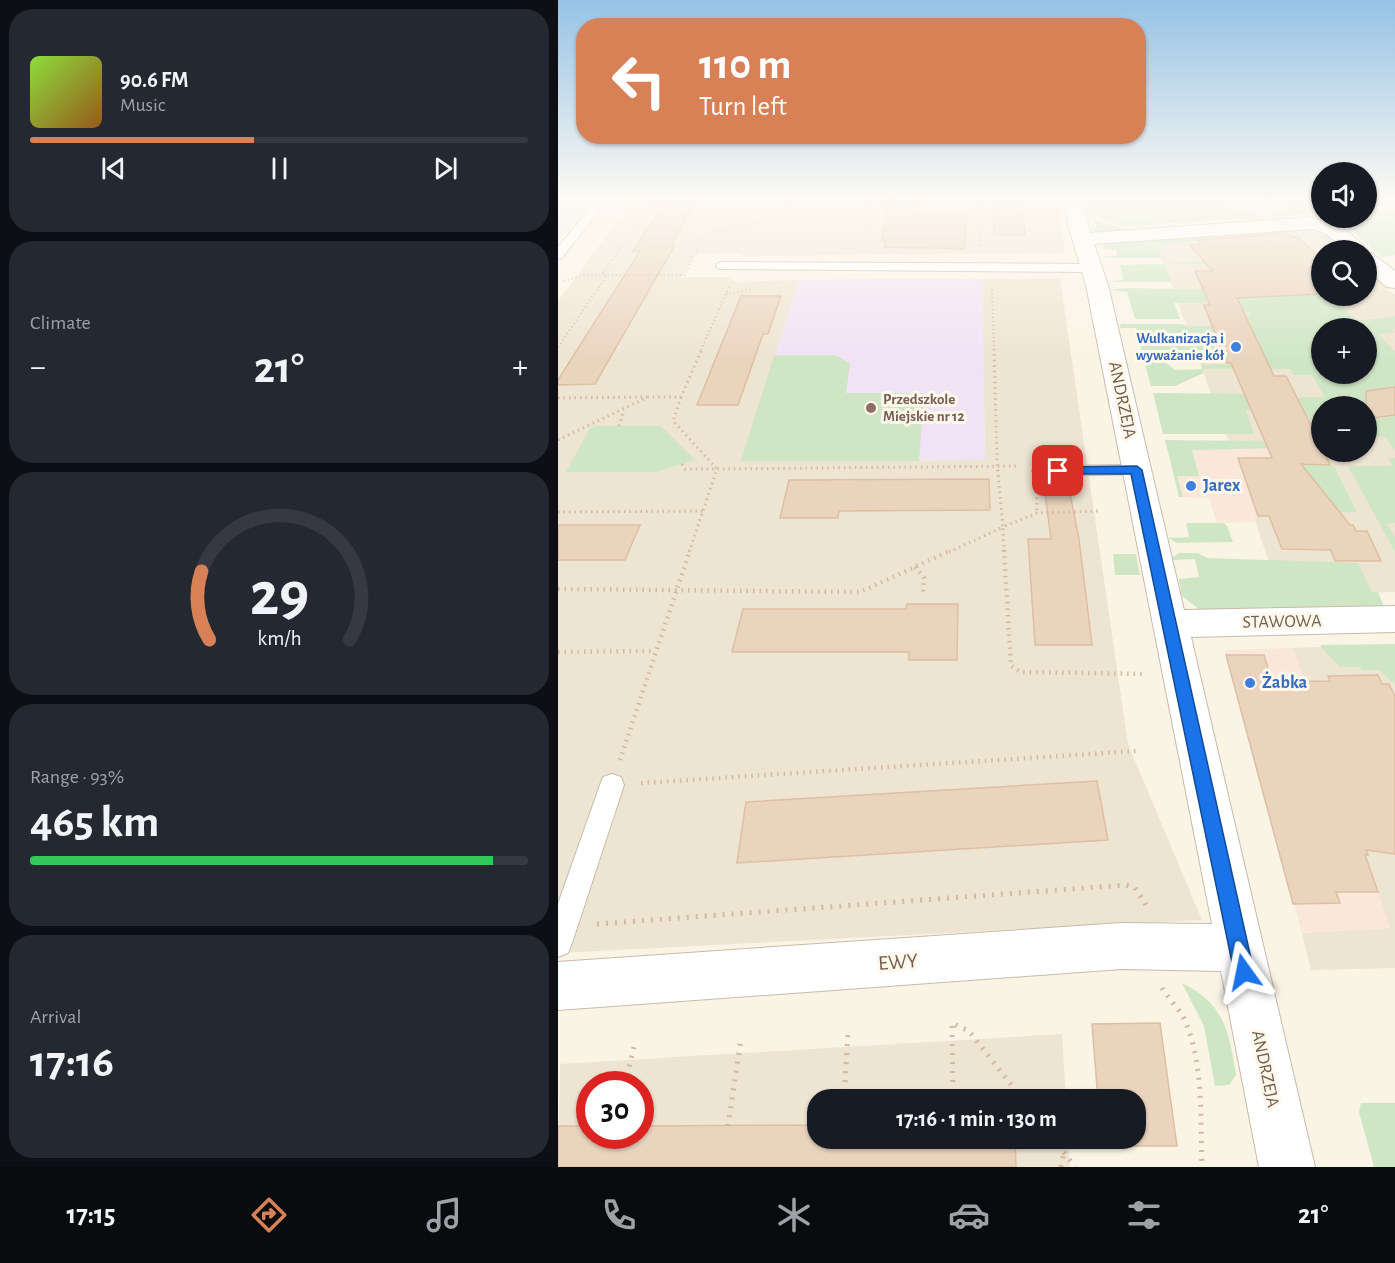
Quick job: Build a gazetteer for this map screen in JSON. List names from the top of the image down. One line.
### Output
{"streets":{"street":["ANDRZEJA","STAWOWA","EWY"]},"crossings":[["ANDRZEJA","STAWOWA"],["ANDRZEJA","EWY"]],"places":["Wulkanizacja i wyważanie kół","Przedszkole Miejskie nr 12","Jarex","Żabka"],"page":{"turn":["110 m","Turn left"],"song":["90.6 FM","Music"],"map_buttons":["+","−"],"tile":["Climate",["Range · 93%","465 km"],["Arrival","17:16"]],"heat":["−","21°","+"],"limit":"30","trip":"17:16 · 1 min · 130 m","tabs":["17:15","21°"],"gauge":["29","km/h"]}}
